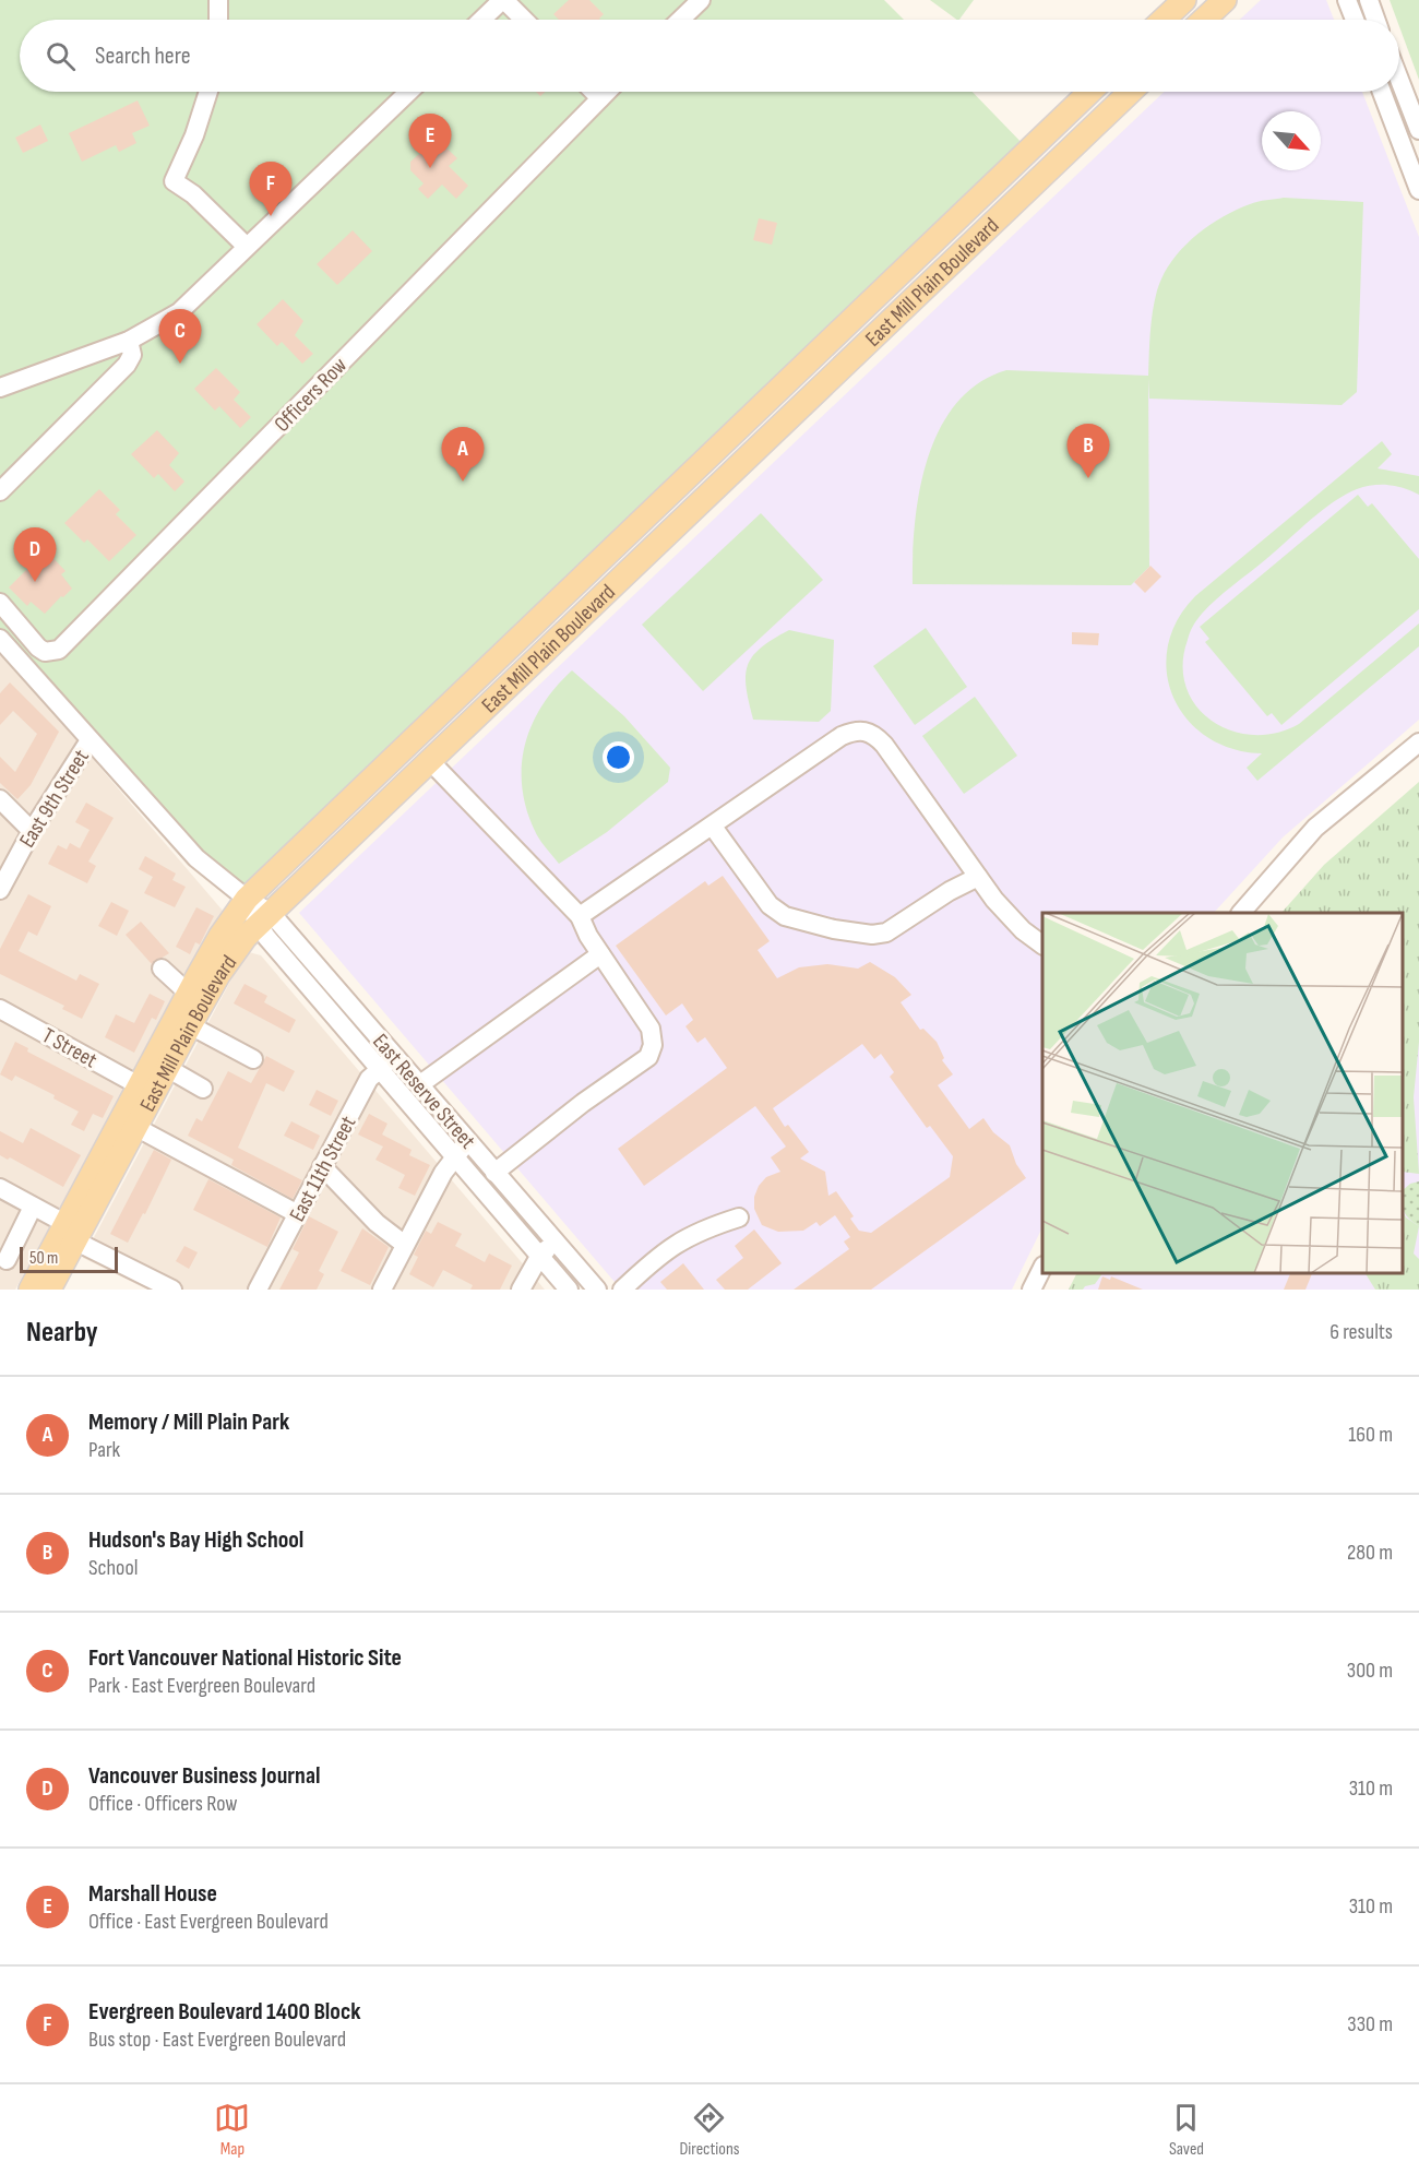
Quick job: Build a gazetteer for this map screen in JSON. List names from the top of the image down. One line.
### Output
{"streets":{"main road":["East Mill Plain Boulevard"],"street":["Officers Row","East 9th Street","T Street","East Reserve Street","East 11th Street"]},"crossings":[["East Mill Plain Boulevard","T Street"],["East Mill Plain Boulevard","East Reserve Street"],["East 9th Street","East Reserve Street"],["East Reserve Street","East 11th Street"]],"scale_bar":"50 m","north":"bottom right","page":{"search":"Search here","pins":["E","F","C","B","A","D"],"scale":"50 m","heading":["Nearby","6 results"],"list":[{"mark":"A","name":"Memory / Mill Plain Park","note":"Park","value":"160 m"},{"mark":"B","name":"Hudson's Bay High School","note":"School","value":"280 m"},{"mark":"C","name":"Fort Vancouver National Historic Site","note":"Park · East Evergreen Boulevard","value":"300 m"},{"mark":"D","name":"Vancouver Business Journal","note":"Office · Officers Row","value":"310 m"},{"mark":"E","name":"Marshall House","note":"Office · East Evergreen Boulevard","value":"310 m"},{"mark":"F","name":"Evergreen Boulevard 1400 Block","note":"Bus stop · East Evergreen Boulevard","value":"330 m"}],"nav":["Map","Directions","Saved"]}}
